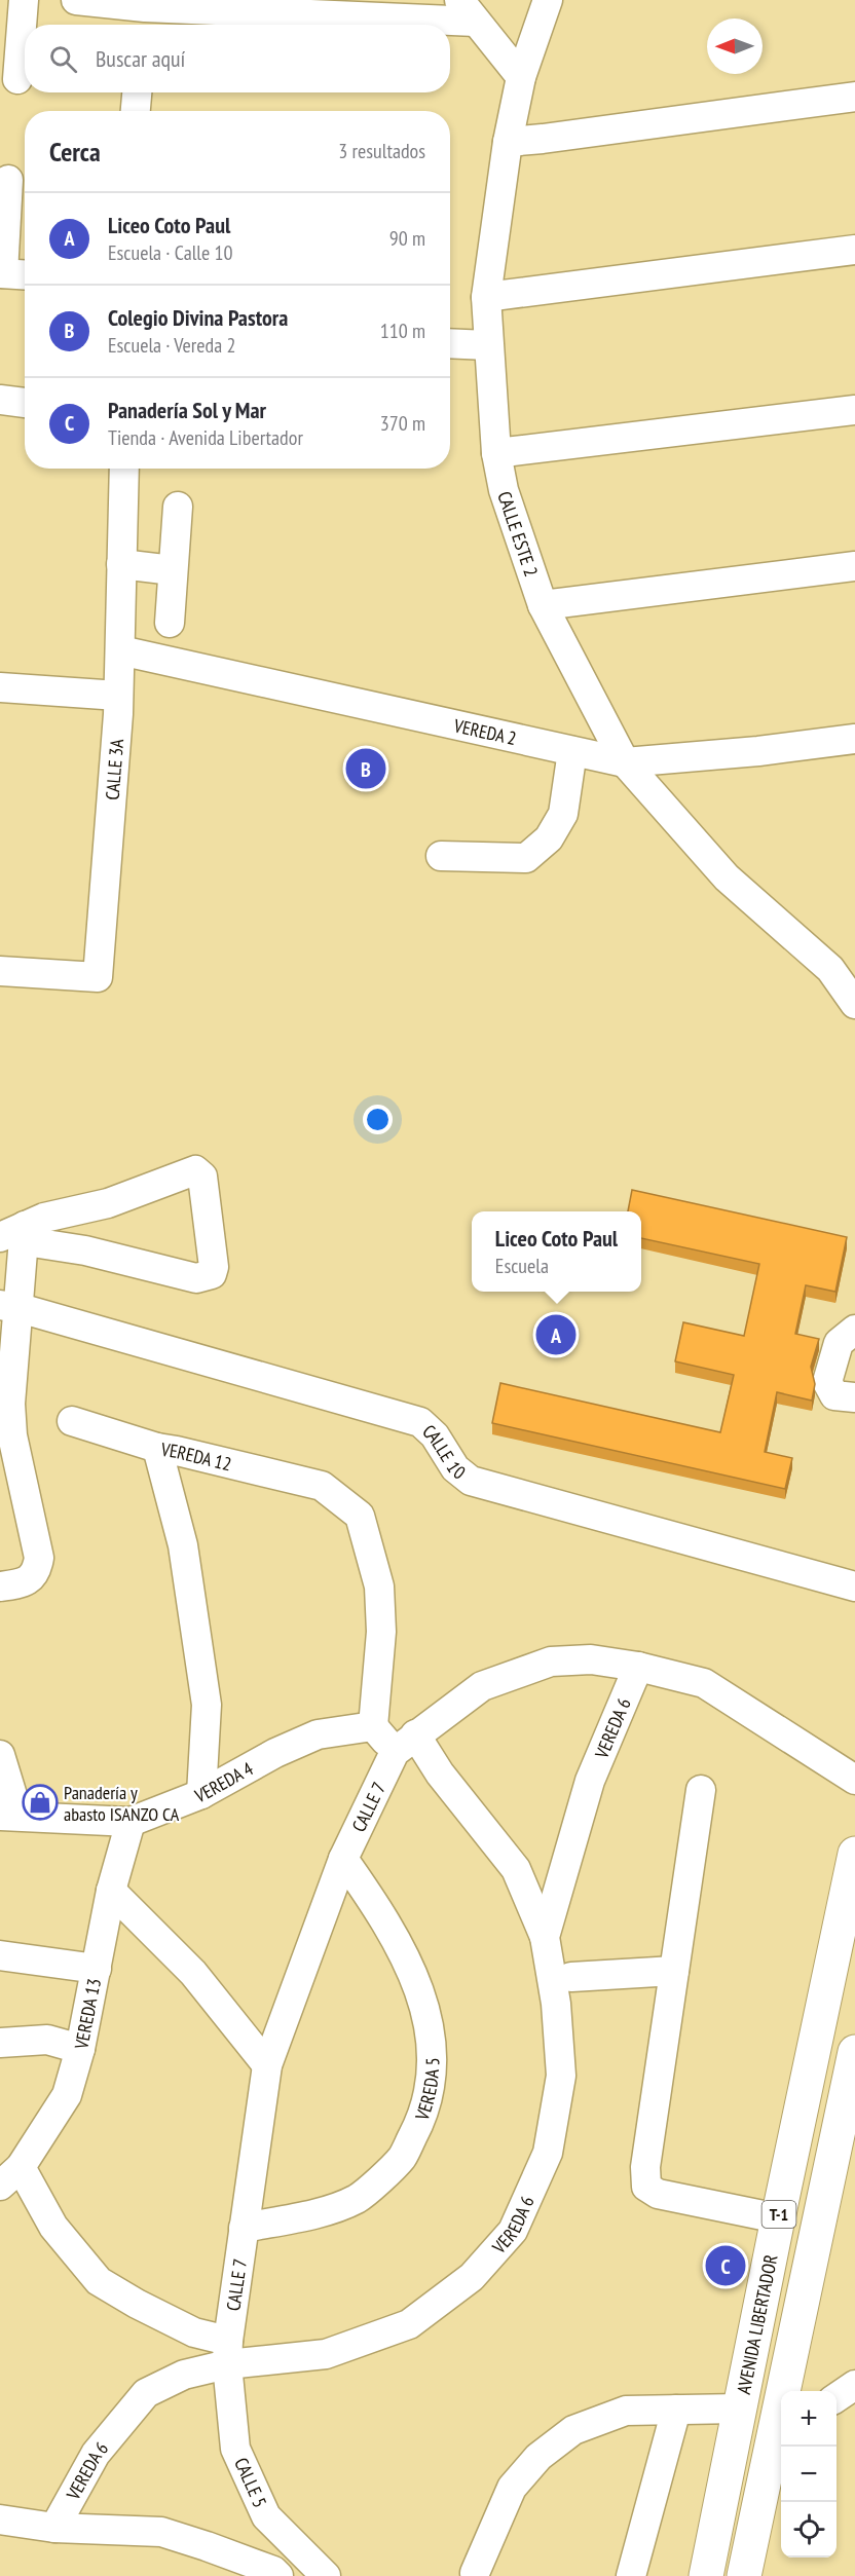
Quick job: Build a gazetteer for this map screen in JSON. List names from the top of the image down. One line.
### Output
{"streets":{"main road":["T-1","AVENIDA LIBERTADOR"],"street":["CALLE ESTE 2","VEREDA 2","CALLE 3A","CALLE 10","VEREDA 12","VEREDA 6","VEREDA 4","CALLE 7","VEREDA 13","VEREDA 5","CALLE 5"]},"crossings":[["CALLE ESTE 2","VEREDA 2"],["VEREDA 2","CALLE 3A"],["VEREDA 12","VEREDA 4"],["VEREDA 6","CALLE 7"],["VEREDA 6","CALLE 5"],["VEREDA 4","VEREDA 13"],["CALLE 7","VEREDA 5"],["CALLE 7","CALLE 5"]],"places":{"shop":["Panadería y abasto ISANZO CA"]},"north":"left","page":{"search":"Buscar aquí","heading":["Cerca","3 resultados"],"list":[{"mark":"A","name":"Liceo Coto Paul","note":"Escuela · Calle 10","value":"90 m"},{"mark":"B","name":"Colegio Divina Pastora","note":"Escuela · Vereda 2","value":"110 m"},{"mark":"C","name":"Panadería Sol y Mar","note":"Tienda · Avenida Libertador","value":"370 m"}],"pins":["B","A","C"],"popup":["Liceo Coto Paul","Escuela"],"map_buttons":["+","−"]}}
